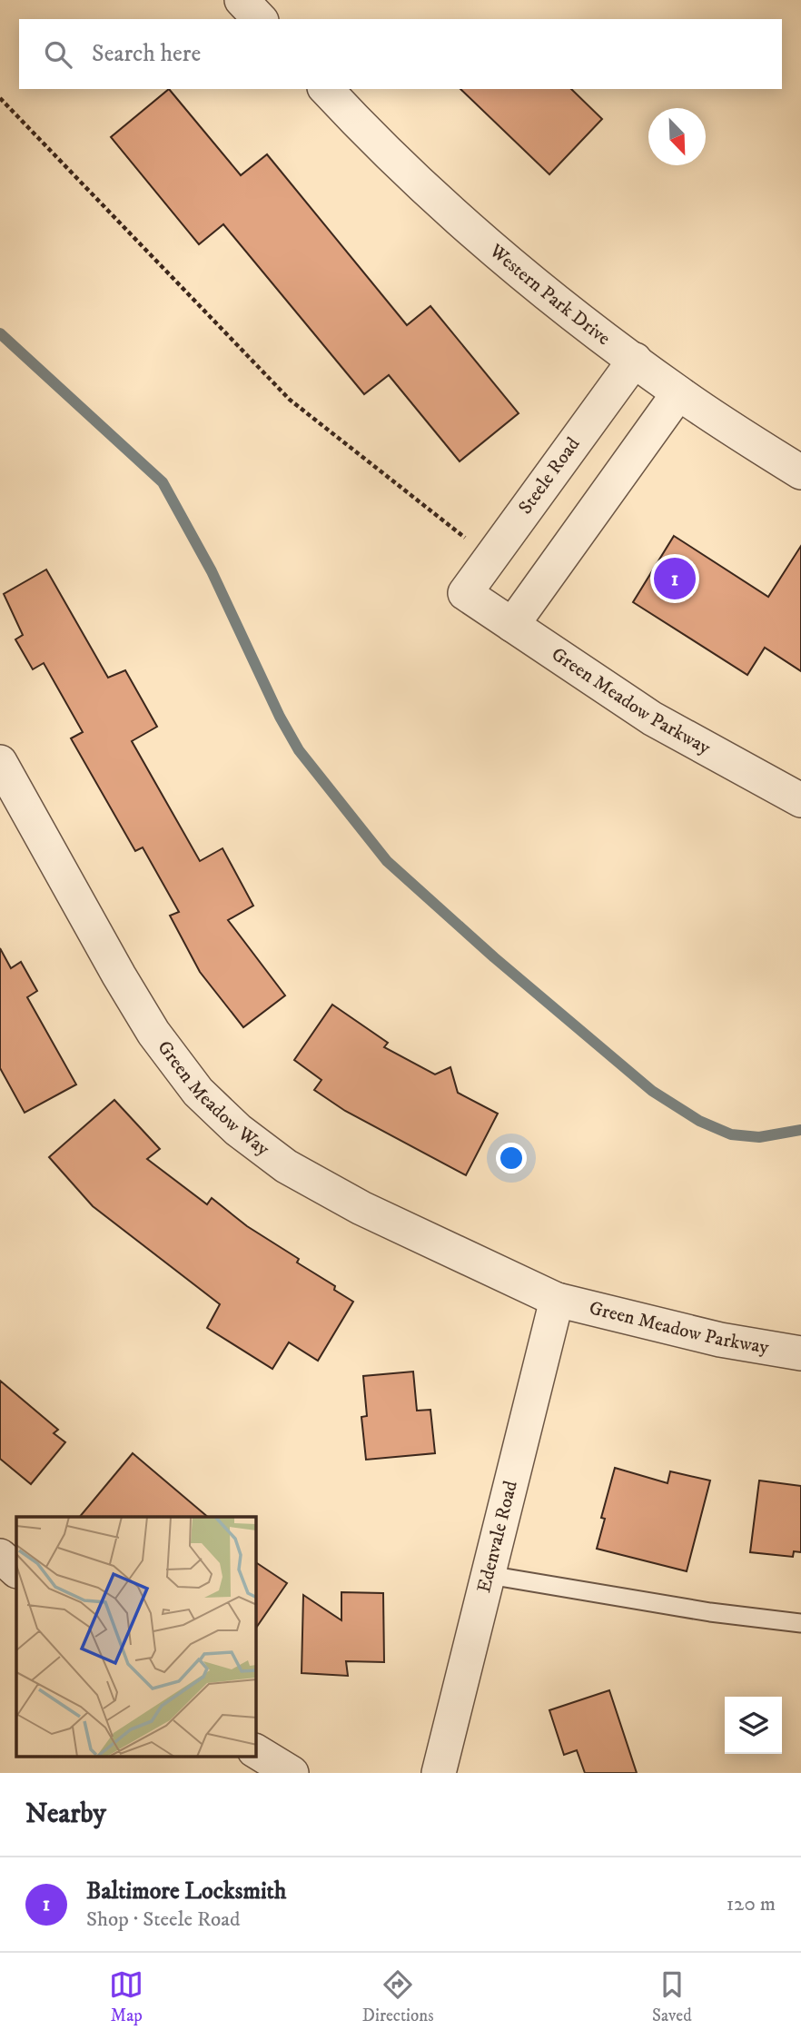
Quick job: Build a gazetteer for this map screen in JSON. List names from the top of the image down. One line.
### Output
{"streets":{"street":["Western Park Drive","Steele Road","Green Meadow Parkway","Green Meadow Way","Edenvale Road"]},"crossings":[["Western Park Drive","Steele Road"],["Steele Road","Green Meadow Parkway"],["Green Meadow Parkway","Green Meadow Way"],["Green Meadow Parkway","Edenvale Road"],["Green Meadow Way","Edenvale Road"]],"north":"bottom right","page":{"search":"Search here","pins":"1","heading":"Nearby","list":[{"mark":"1","name":"Baltimore Locksmith","note":"Shop · Steele Road","value":"120 m"}],"nav":["Map","Directions","Saved"]}}
